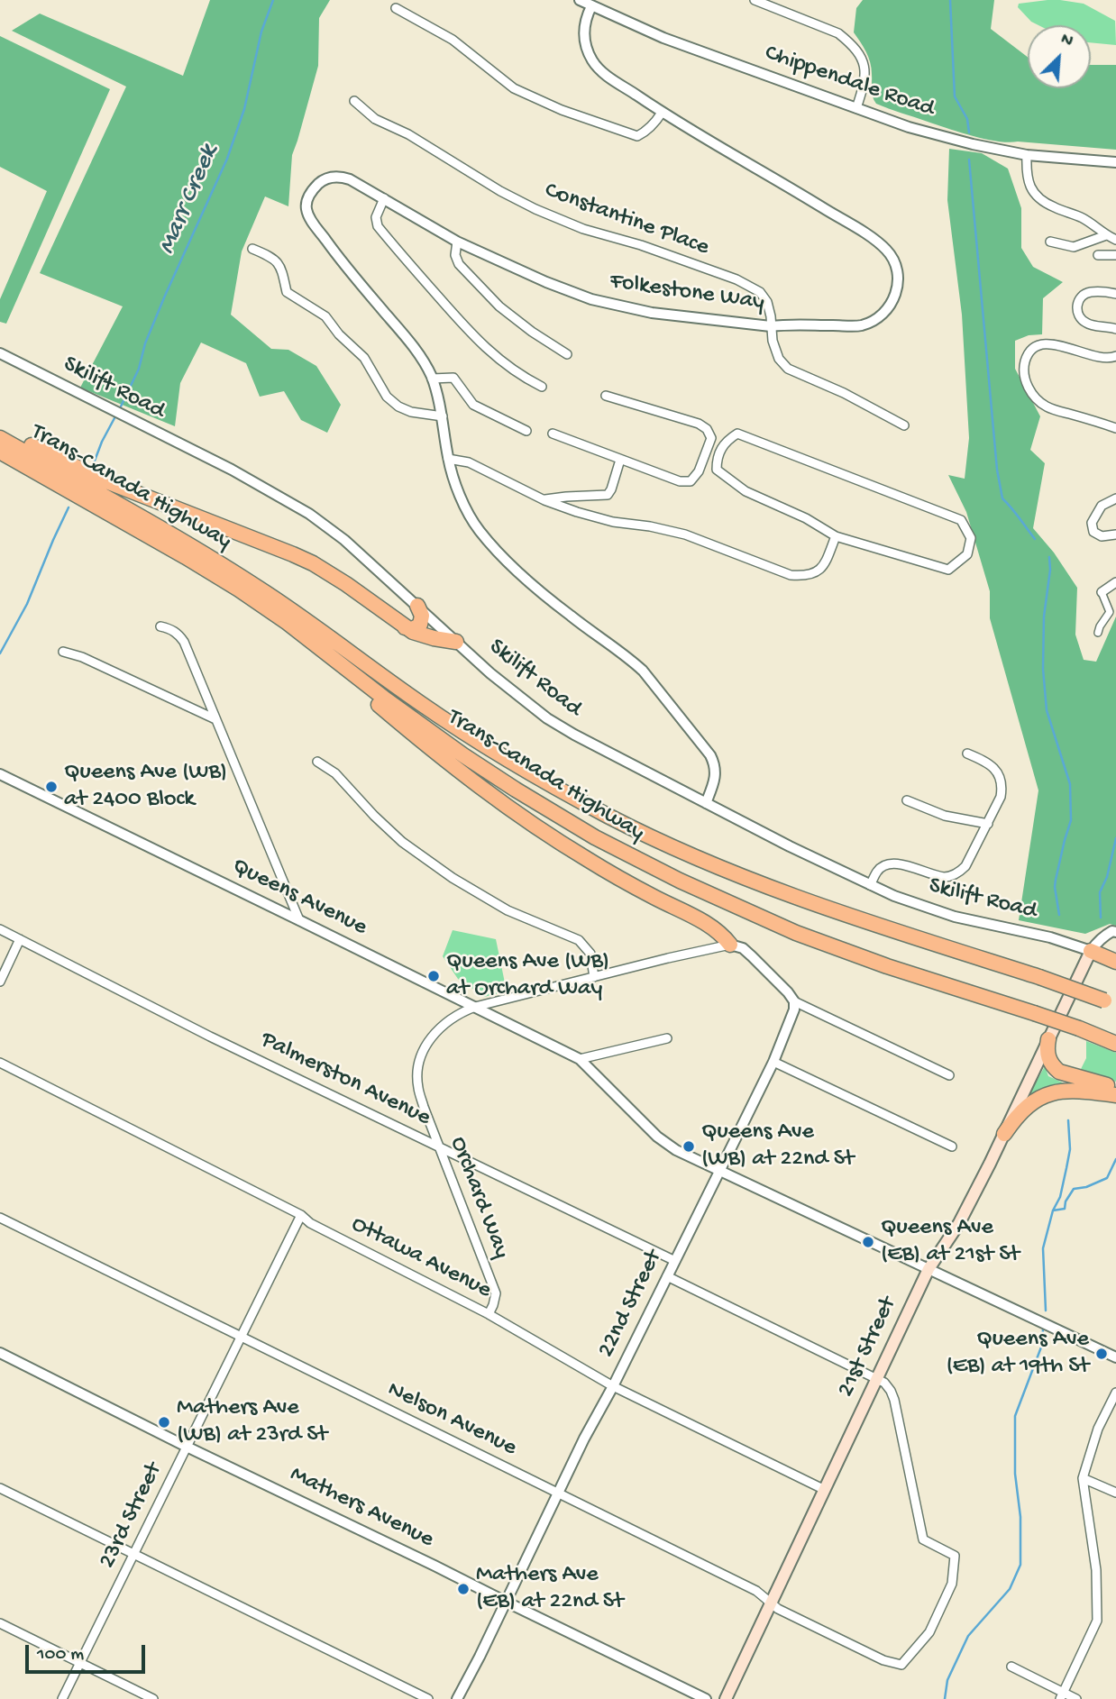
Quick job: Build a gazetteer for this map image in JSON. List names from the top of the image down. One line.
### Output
{"streets":{"highway":["Trans-Canada Highway"],"main road":["21st Street"],"street":["Chippendale Road","Constantine Place","Folkestone Way","Skilift Road","Queens Avenue","Palmerston Avenue","Orchard Way","Ottawa Avenue","22nd Street","Nelson Avenue","Mathers Avenue","23rd Street"]},"crossings":[["Chippendale Road","Folkestone Way"],["Constantine Place","Folkestone Way"],["Folkestone Way","Skilift Road"],["Skilift Road","21st Street"],["Queens Avenue","Orchard Way"],["Queens Avenue","22nd Street"],["Queens Avenue","21st Street"],["Palmerston Avenue","Orchard Way"],["Palmerston Avenue","22nd Street"],["Orchard Way","Ottawa Avenue"],["Ottawa Avenue","22nd Street"],["Ottawa Avenue","21st Street"],["Ottawa Avenue","23rd Street"],["22nd Street","Nelson Avenue"],["22nd Street","Mathers Avenue"],["21st Street","Nelson Avenue"],["Nelson Avenue","23rd Street"],["Mathers Avenue","23rd Street"]],"water":["Marr Creek"],"places":["Queens Ave (WB) at 2400 Block","Queens Ave (WB) at Orchard Way","Queens Ave (WB) at 22nd St","Queens Ave (EB) at 21st St","Queens Ave (EB) at 19th St","Mathers Ave (WB) at 23rd St","Mathers Ave (EB) at 22nd St"],"scale_bar":"100 m","north":"top right"}
